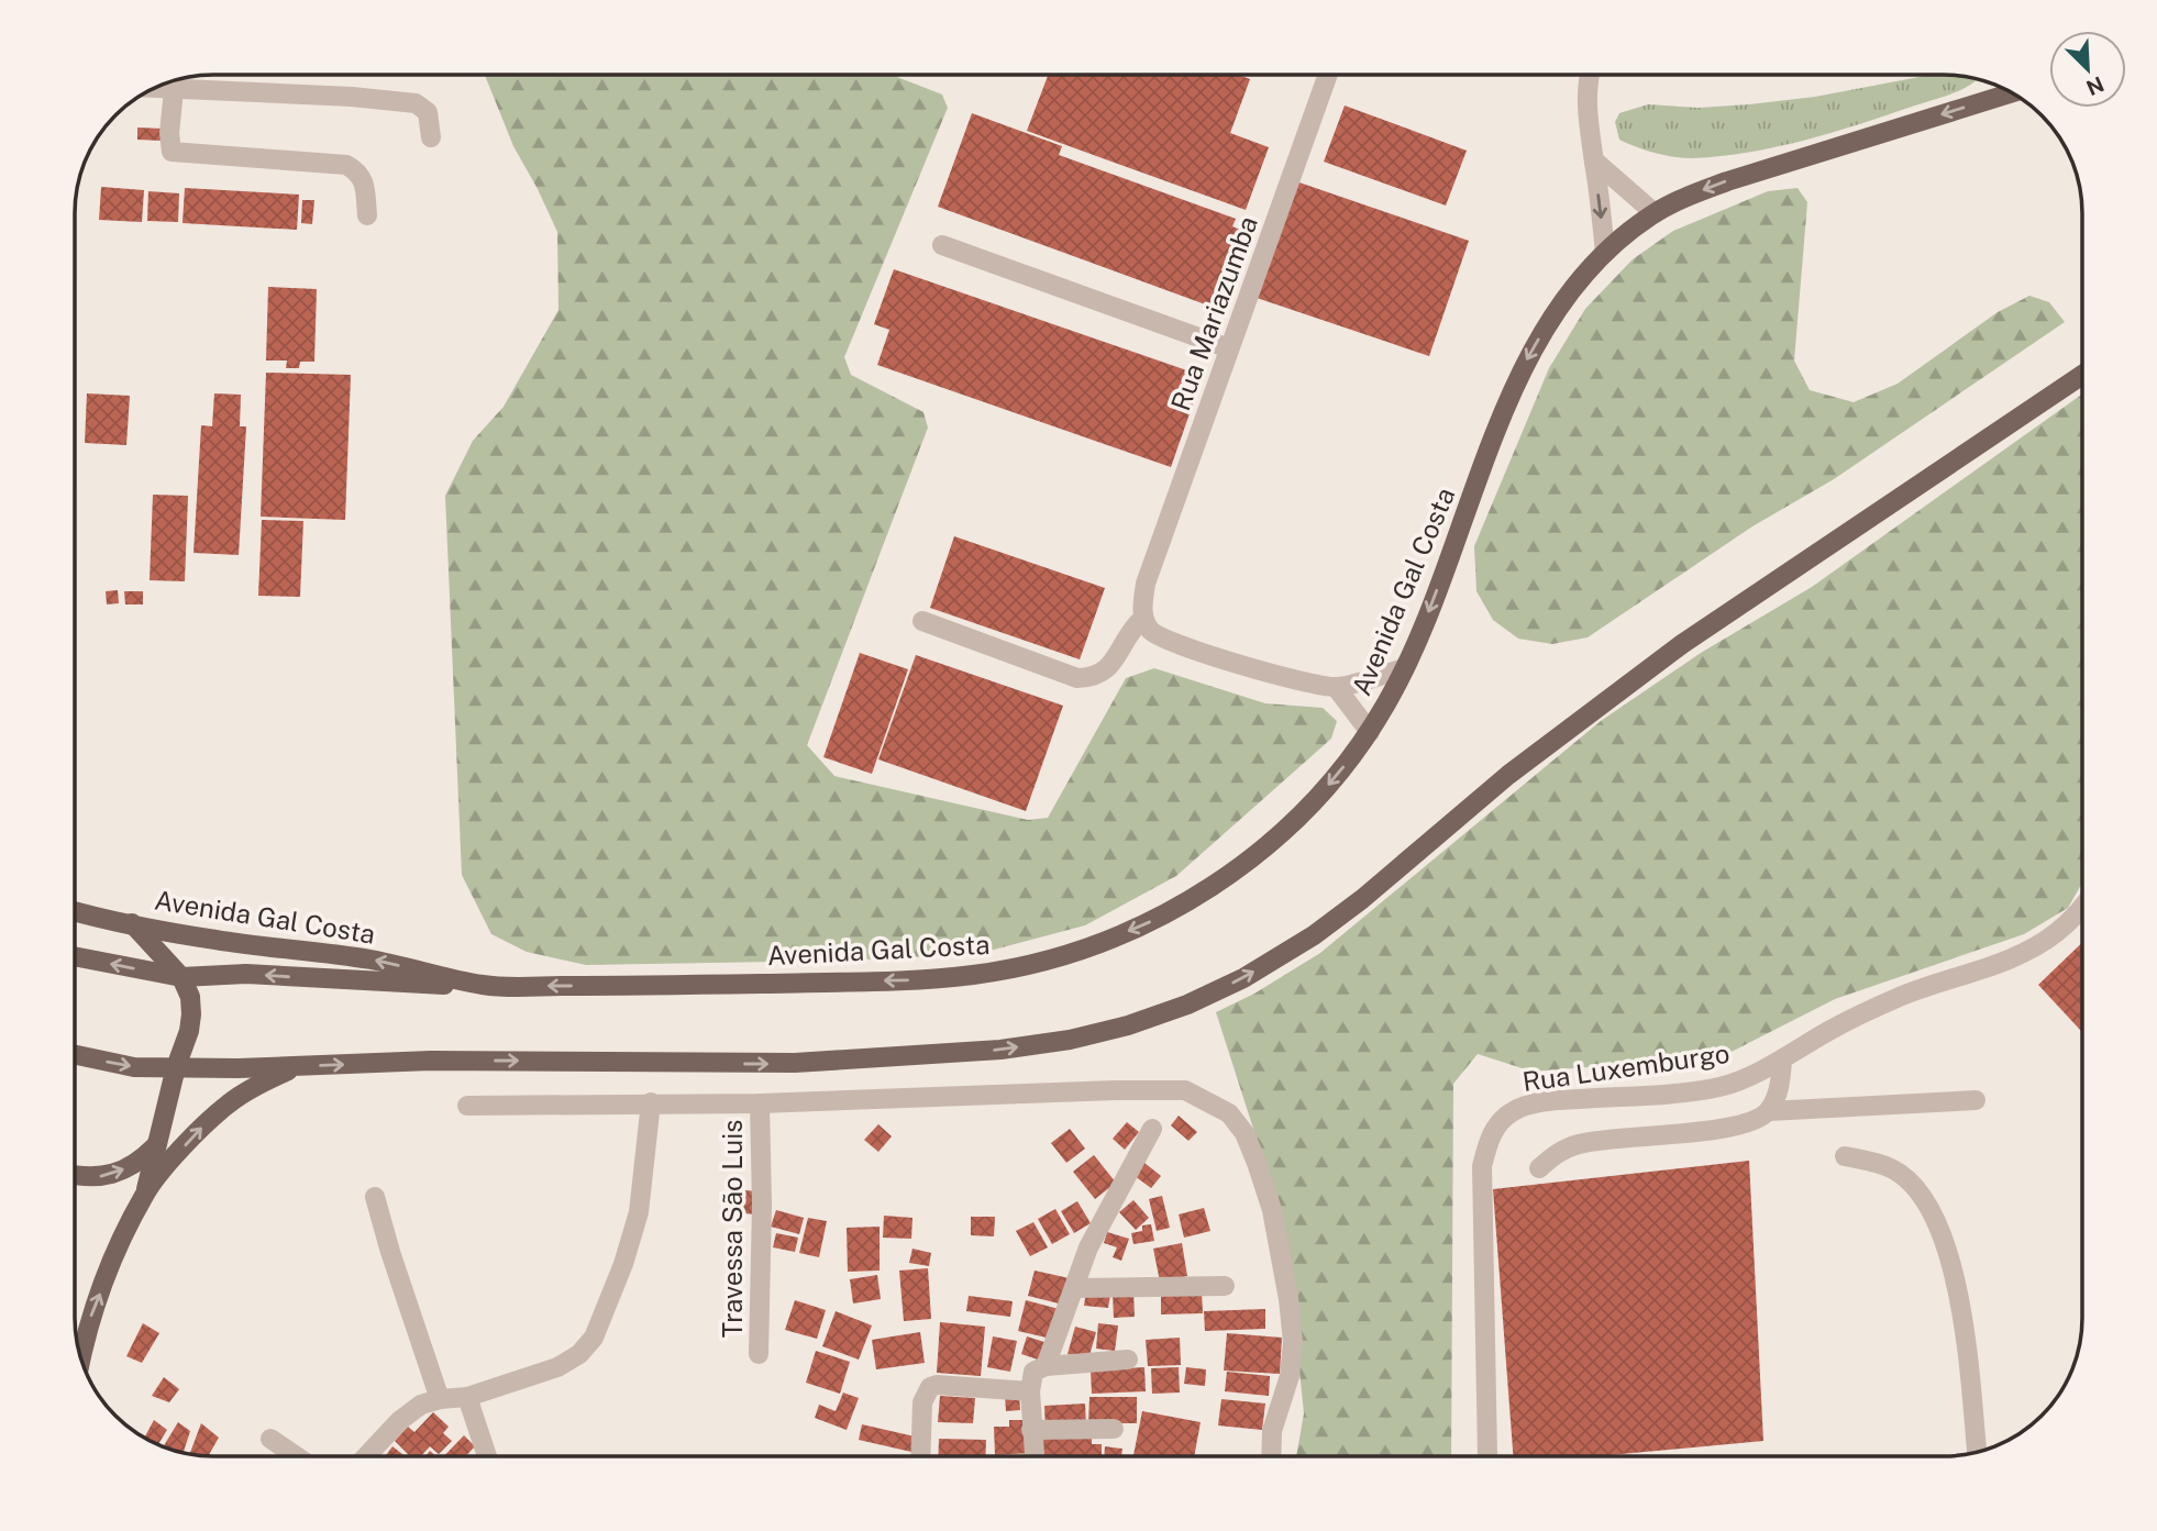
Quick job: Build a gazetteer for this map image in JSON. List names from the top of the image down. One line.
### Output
{"streets":{"main road":["Avenida Gal Costa"],"street":["Rua Mariazumba","Rua Luxemburgo","Travessa São Luis"]},"north":"bottom right"}
